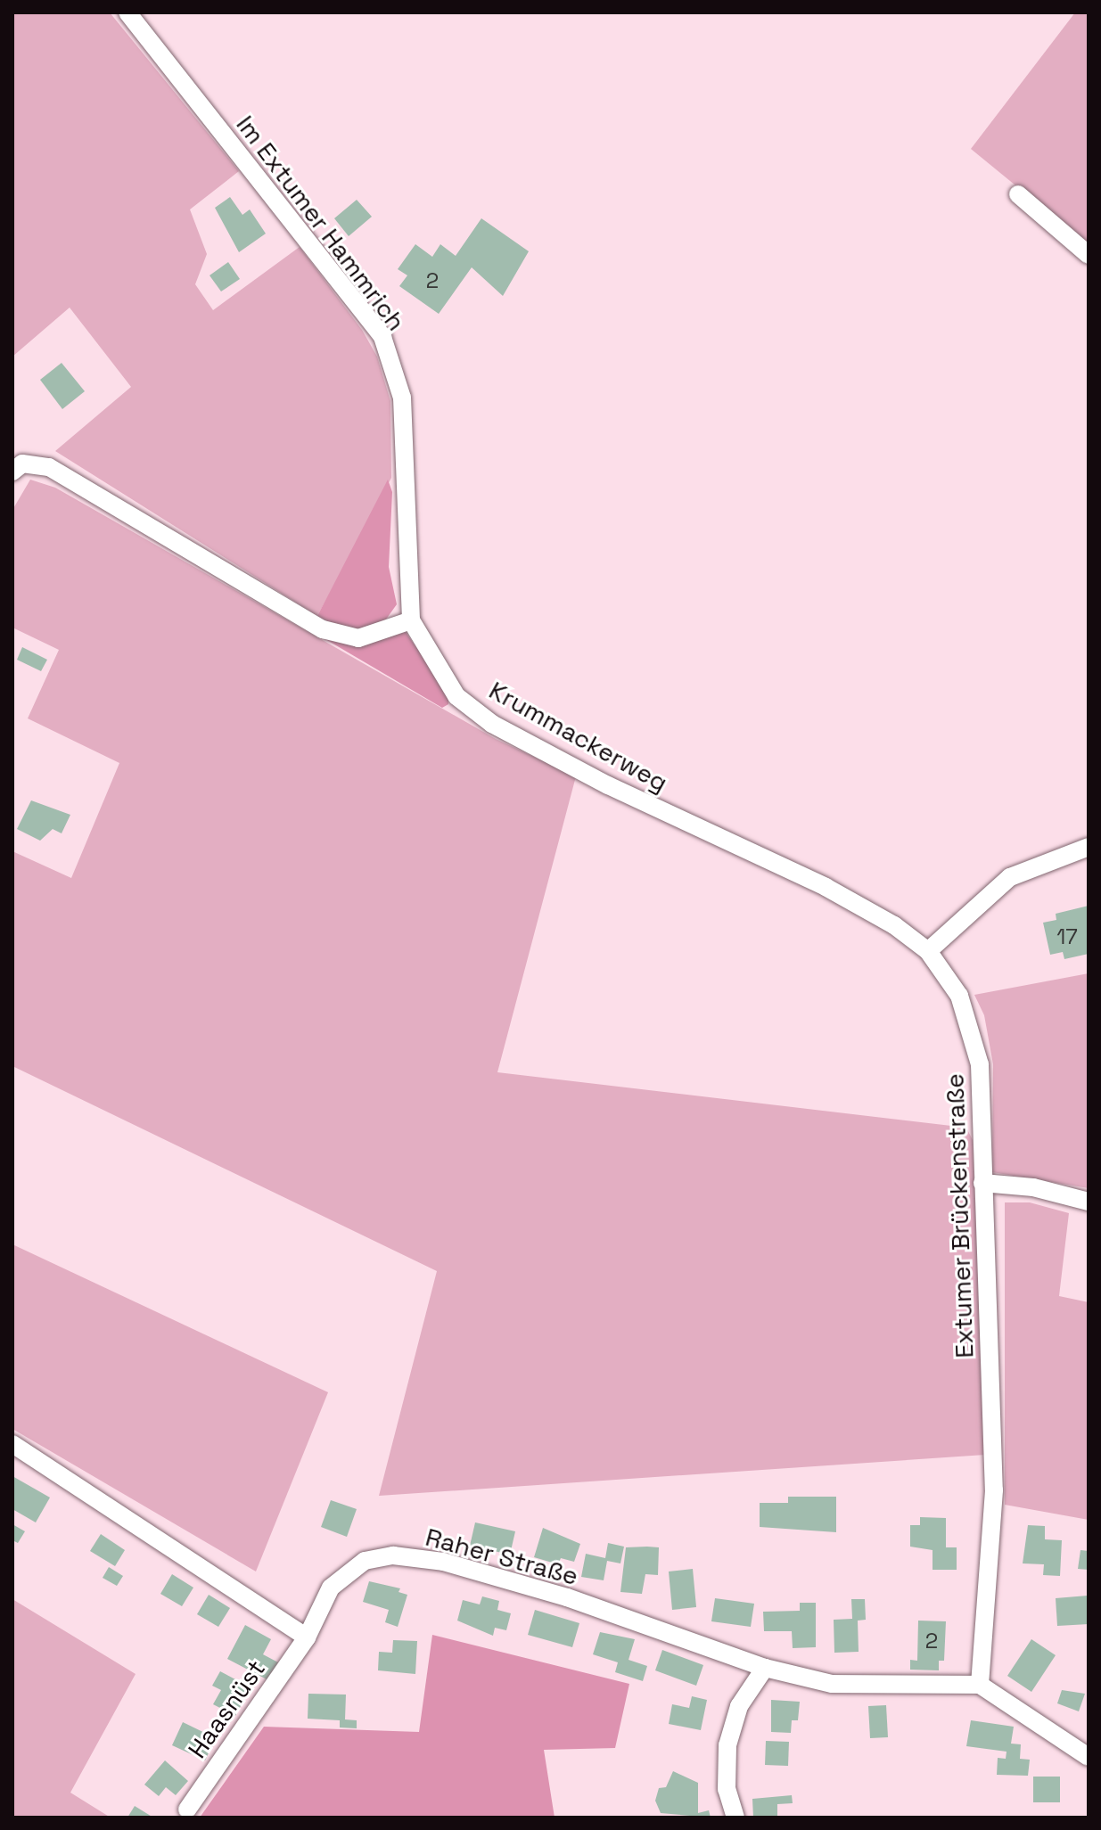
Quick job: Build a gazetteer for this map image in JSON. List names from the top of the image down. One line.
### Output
{"streets":{"street":["Im Extumer Hammrich","Krummackerweg","Extumer Brückenstraße","Raher Straße","Haasnüst"]},"crossings":[["Im Extumer Hammrich","Krummackerweg"],["Krummackerweg","Extumer Brückenstraße"],["Extumer Brückenstraße","Raher Straße"],["Raher Straße","Haasnüst"]],"house_numbers":["2","17","2"]}
